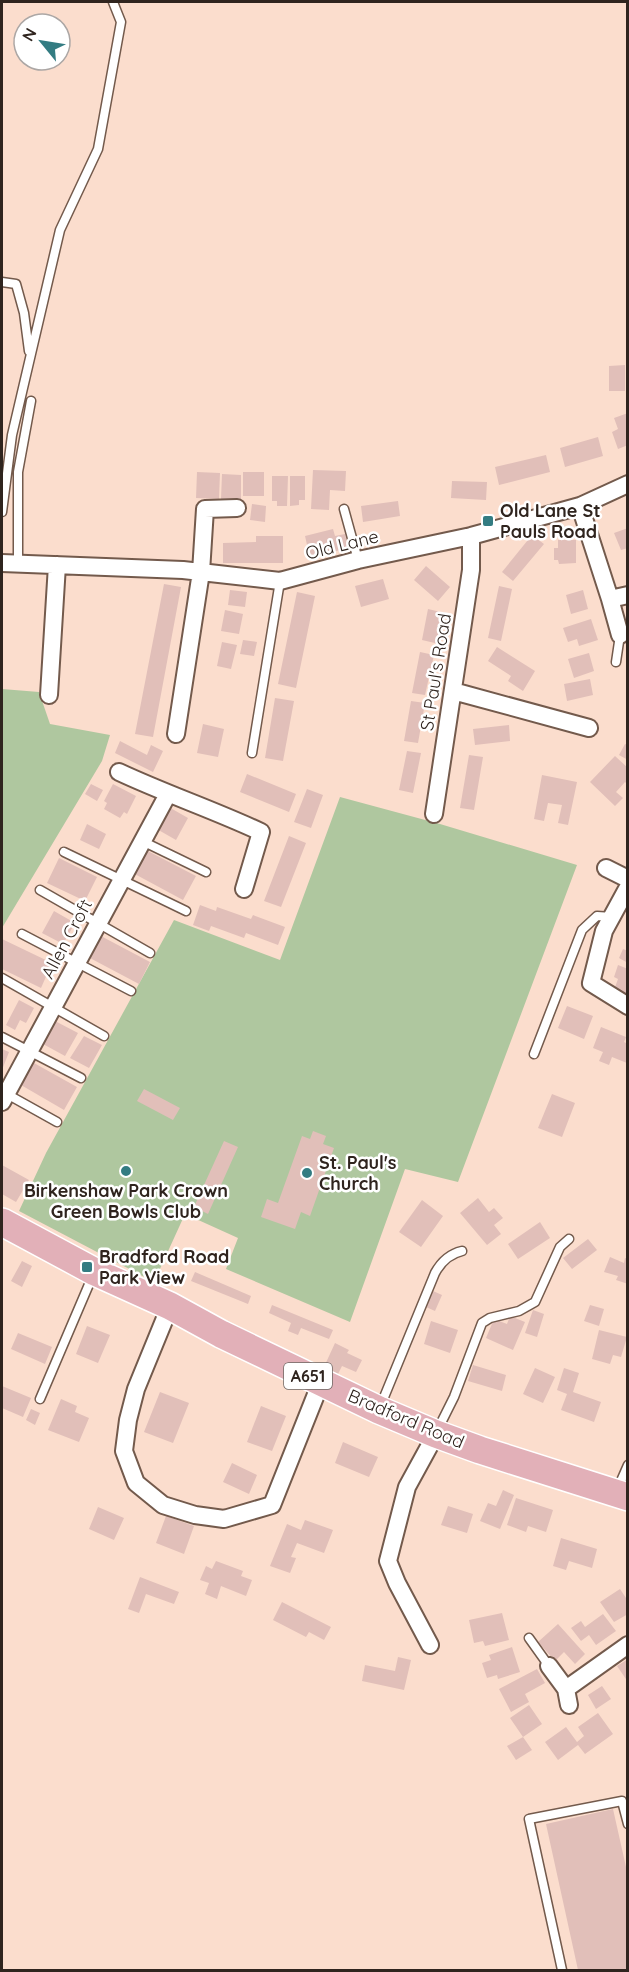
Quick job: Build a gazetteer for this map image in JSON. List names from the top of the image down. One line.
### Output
{"streets":{"main road":["A651","Bradford Road"],"street":["Old Lane","St Paul's Road","Allen Croft"]},"crossings":[["Old Lane","St Paul's Road"]],"places":{"transit":["Old Lane St Pauls Road","Bradford Road Park View"],"other":["Birkenshaw Park Crown Green Bowls Club","St. Paul's Church"]},"north":"top left"}
